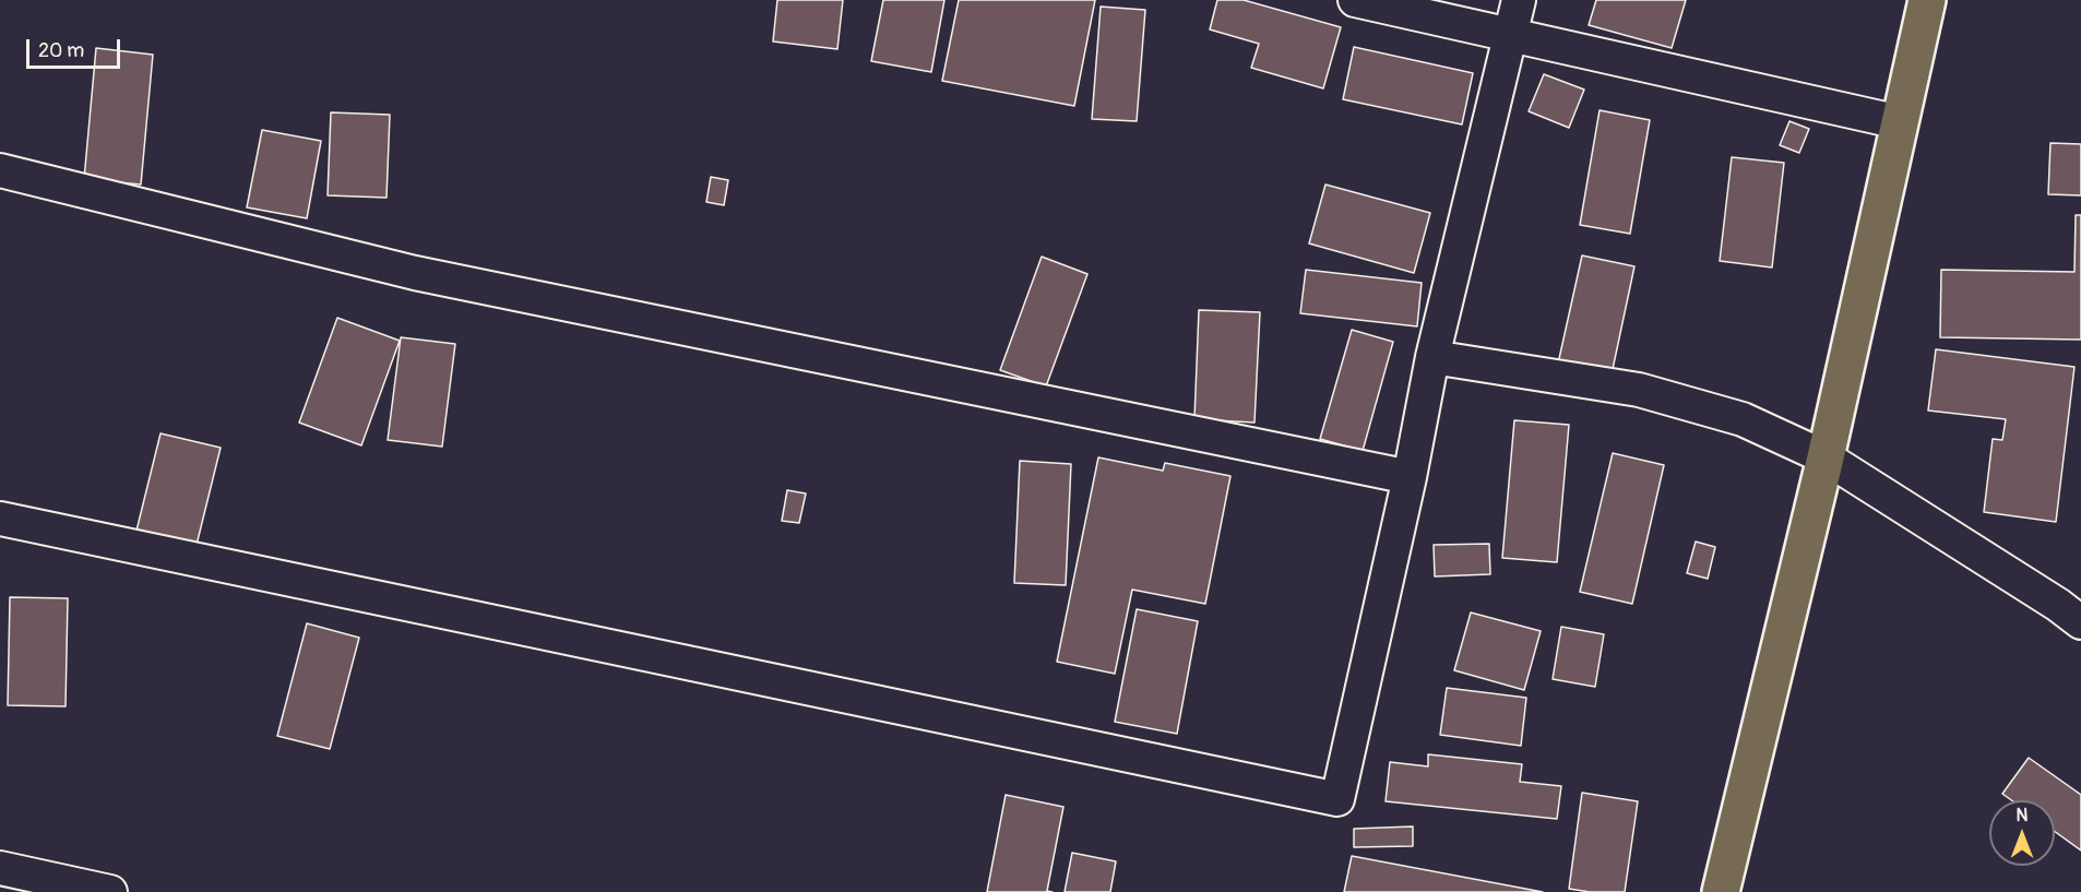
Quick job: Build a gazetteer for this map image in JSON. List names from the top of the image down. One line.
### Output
{"scale_bar":"20 m","north":"top"}
